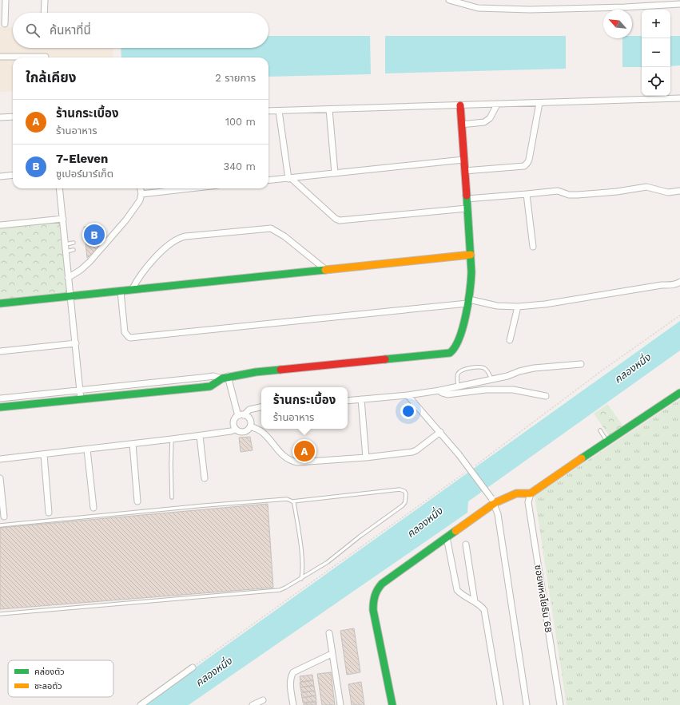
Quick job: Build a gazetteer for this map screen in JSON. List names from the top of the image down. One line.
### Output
{"streets":{"street":["ซอยพหลโยธิน 68"]},"water":["คลองหนึ่ง"],"legend":["คล่องตัว","ชะลอตัว"],"north":"top left","page":{"map_buttons":["+","−"],"search":"ค้นหาที่นี่","heading":["ใกล้เคียง","2 รายการ"],"list":[{"mark":"A","name":"ร้านกระเบื้อง","note":"ร้านอาหาร","value":"100 m"},{"mark":"B","name":"7-Eleven","note":"ซูเปอร์มาร์เก็ต","value":"340 m"}],"pins":["B","A"],"popup":["ร้านกระเบื้อง","ร้านอาหาร"]}}
